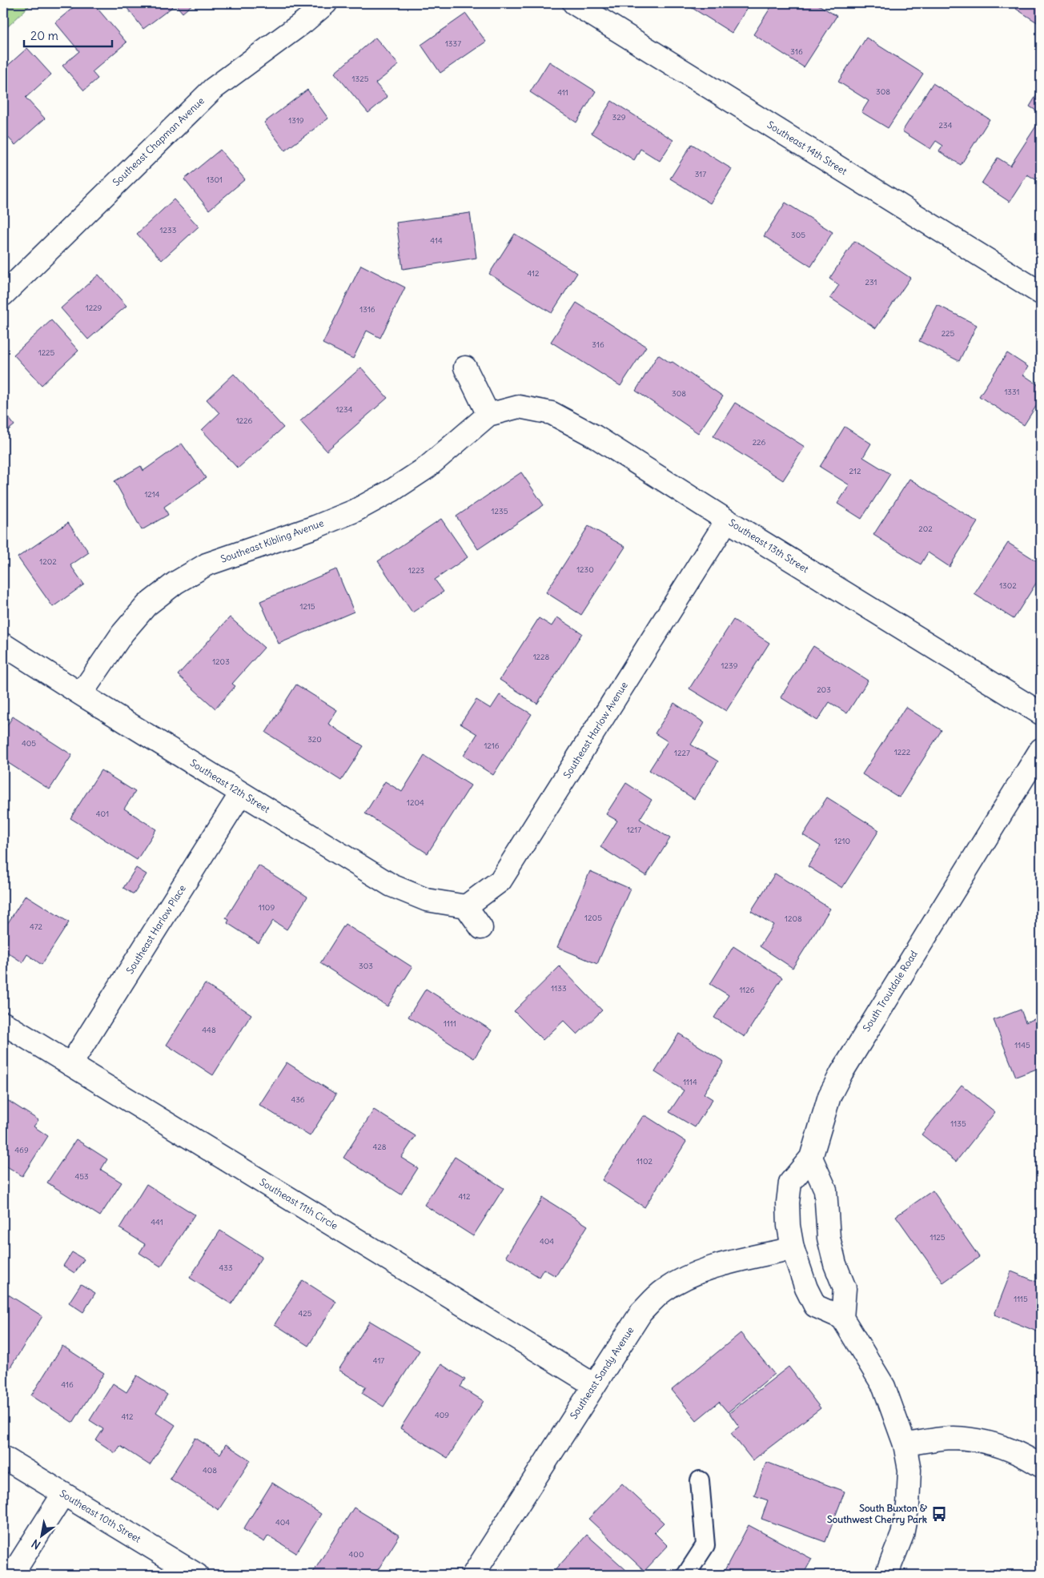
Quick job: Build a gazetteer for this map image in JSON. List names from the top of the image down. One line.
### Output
{"streets":{"street":["Southeast Chapman Avenue","Southeast 14th Street","Southeast Kibling Avenue","Southeast 13th Street","Southeast Harlow Avenue","Southeast 12th Street","Southeast Harlow Place","South Troutdale Road","Southeast 11th Circle","Southeast Sandy Avenue","Southeast 10th Street"]},"crossings":[["Southeast Kibling Avenue","Southeast 13th Street"],["Southeast Kibling Avenue","Southeast 12th Street"],["Southeast 13th Street","Southeast Harlow Avenue"],["Southeast Harlow Avenue","Southeast 12th Street"],["Southeast 12th Street","Southeast Harlow Place"],["Southeast Harlow Place","Southeast 11th Circle"],["South Troutdale Road","Southeast Sandy Avenue"],["Southeast 11th Circle","Southeast Sandy Avenue"]],"places":{"bus stop":["South Buxton & Southwest Cherry Park"]},"house_numbers":["1337","316","1325","308","411","329","1319","234","317","1301","1233","305","414","412","231","1229","1316","225","316","1225","1331","308","1234","1226","226","212","1214","1235","202","1202","1230","1223","1302","1215","1228","1203","1239","203","320","405","1216","1222","1227","1204","401","1217","1210","1109","1205","1208","472","303","1133","1126","1111","448","1145","1114","436","1135","428","469","1102","453","412","441","1125","404","433","1115","425","417","416","409","412","408","404","400"],"scale_bar":"20 m","north":"bottom left"}
